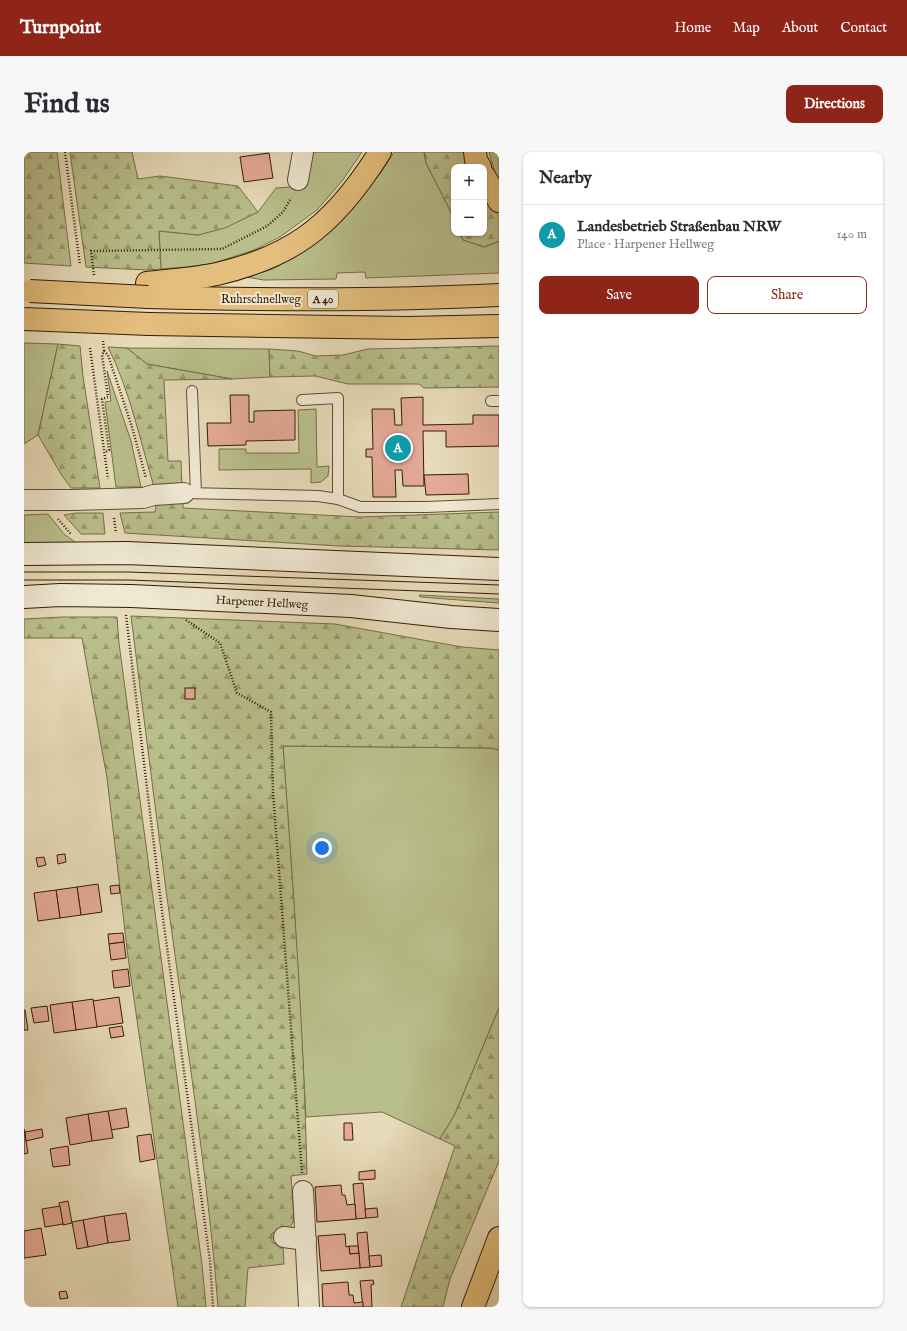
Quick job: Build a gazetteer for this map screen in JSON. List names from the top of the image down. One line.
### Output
{"streets":{"highway":["Ruhrschnellweg","A 40"],"main road":["Harpener Hellweg"]},"page":{"header":"Turnpoint","nav":["Home","Map","About","Contact"],"buttons":["Directions",["Save","Share"]],"title":"Find us","heading":"Nearby","map_buttons":["+","−"],"list":[{"mark":"A","name":"Landesbetrieb Straßenbau NRW","note":"Place · Harpener Hellweg","value":"140 m"}],"pins":"A"}}
